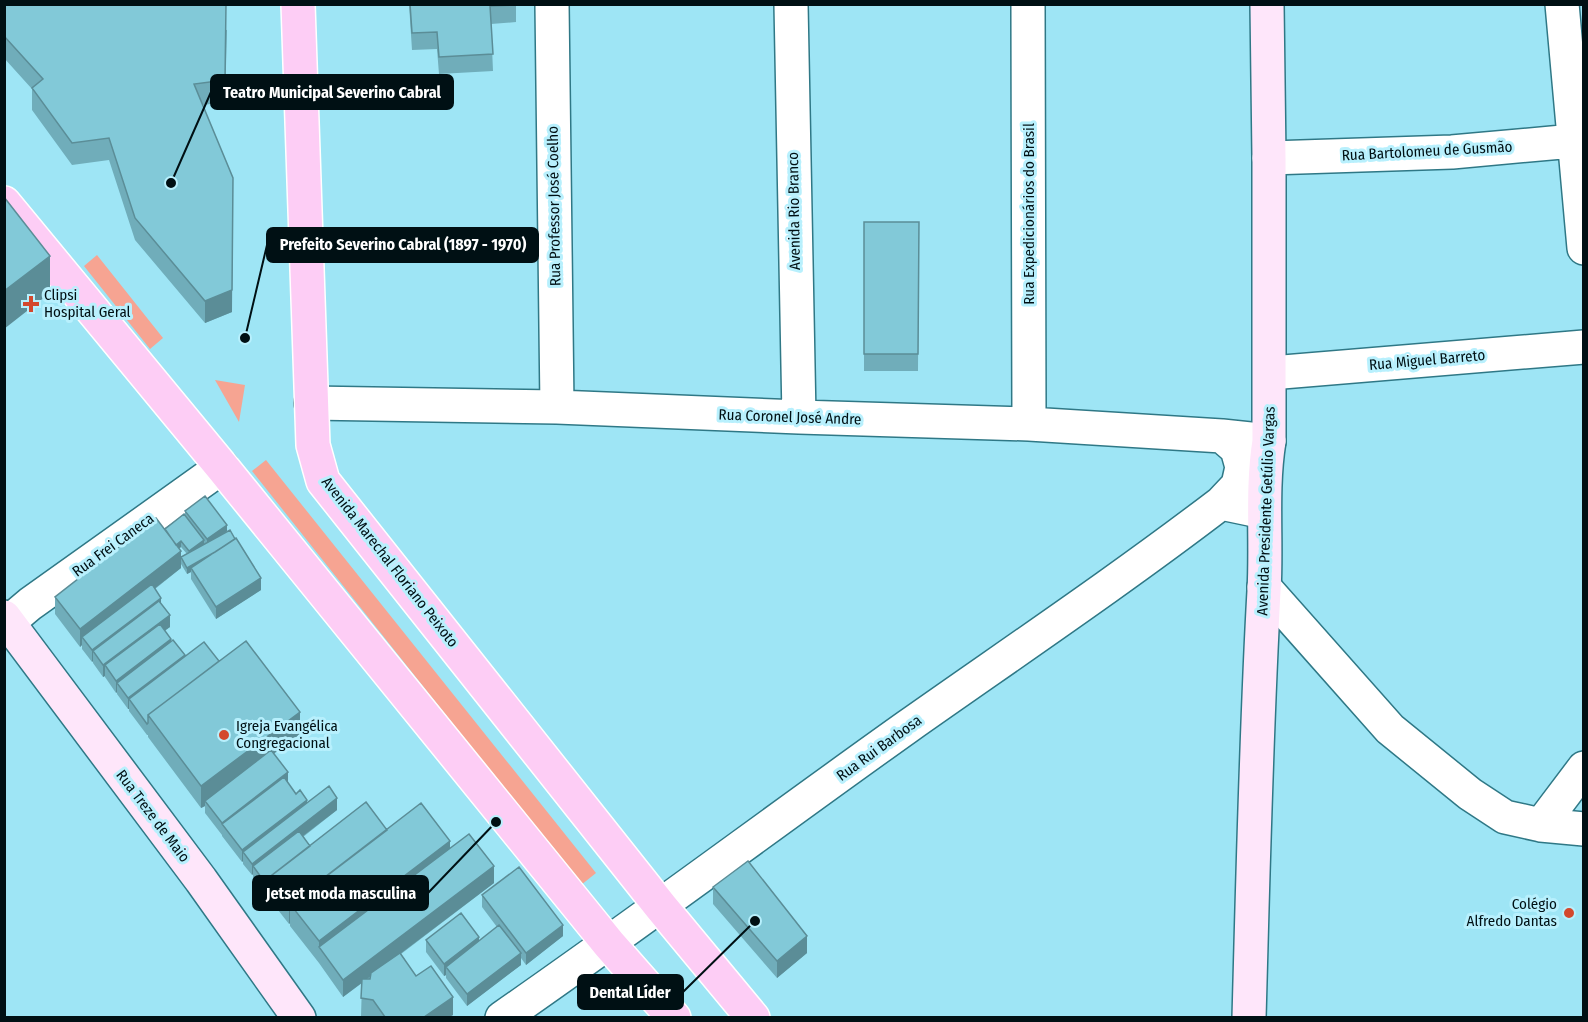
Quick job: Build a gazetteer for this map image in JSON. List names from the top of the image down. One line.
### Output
{"streets":{"main road":["Avenida Presidente Getúlio Vargas","Avenida Marechal Floriano Peixoto","Rua Treze de Maio"],"street":["Rua Bartolomeu de Gusmão","Rua Professor José Coelho","Avenida Rio Branco","Rua Expedicionários do Brasil","Rua Miguel Barreto","Rua Coronel José Andre","Rua Frei Caneca","Rua Rui Barbosa"]},"crossings":[["Rua Bartolomeu de Gusmão","Avenida Presidente Getúlio Vargas"],["Rua Professor José Coelho","Rua Coronel José Andre"],["Avenida Rio Branco","Rua Coronel José Andre"],["Rua Expedicionários do Brasil","Rua Coronel José Andre"],["Rua Miguel Barreto","Avenida Presidente Getúlio Vargas"],["Rua Coronel José Andre","Avenida Presidente Getúlio Vargas"],["Rua Coronel José Andre","Avenida Marechal Floriano Peixoto"],["Rua Coronel José Andre","Rua Rui Barbosa"],["Rua Frei Caneca","Rua Treze de Maio"],["Avenida Marechal Floriano Peixoto","Rua Rui Barbosa"]],"places":{"other":["Teatro Municipal Severino Cabral","Prefeito Severino Cabral (1897 - 1970)","Igreja Evangélica Congregacional","Jetset moda masculina","Colégio Alfredo Dantas","Dental Líder"],"health":["Clipsi Hospital Geral"]}}
